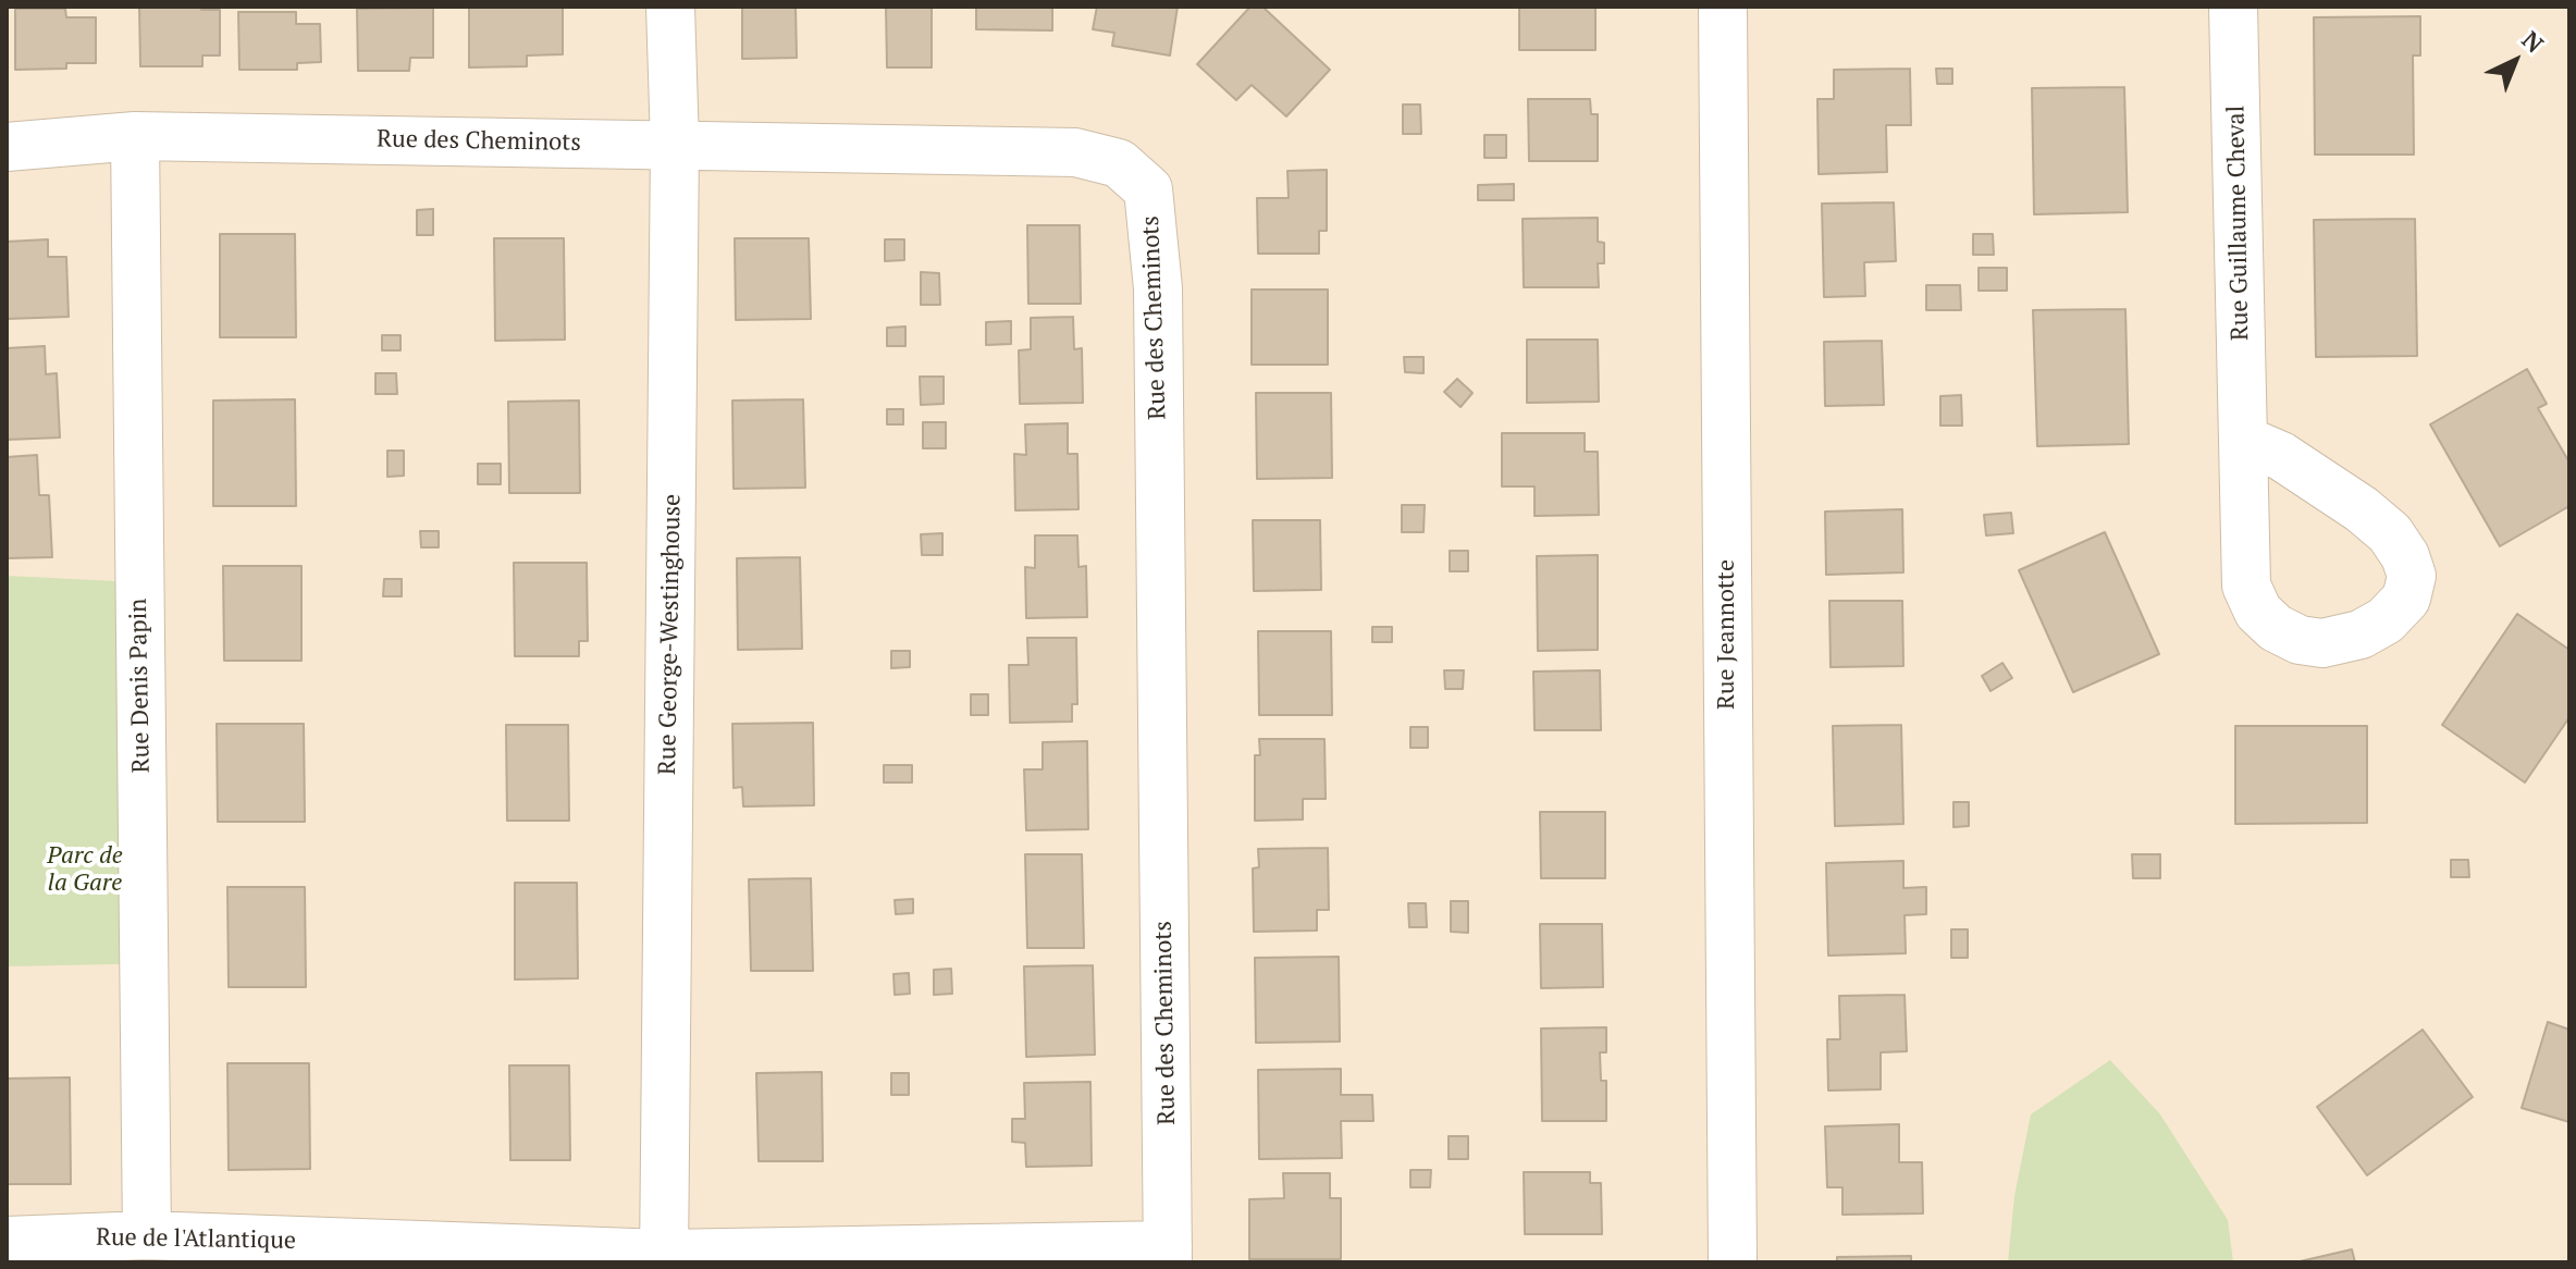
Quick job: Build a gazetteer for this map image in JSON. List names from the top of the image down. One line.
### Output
{"streets":{"street":["Rue des Cheminots","Rue Guillaume Cheval","Rue George-Westinghouse","Rue Jeannotte","Rue Denis Papin","Rue de l'Atlantique"]},"crossings":[["Rue des Cheminots","Rue George-Westinghouse"],["Rue des Cheminots","Rue Denis Papin"],["Rue des Cheminots","Rue de l'Atlantique"],["Rue George-Westinghouse","Rue de l'Atlantique"],["Rue Denis Papin","Rue de l'Atlantique"]],"parks":["Parc de la Gare"],"north":"top right"}
